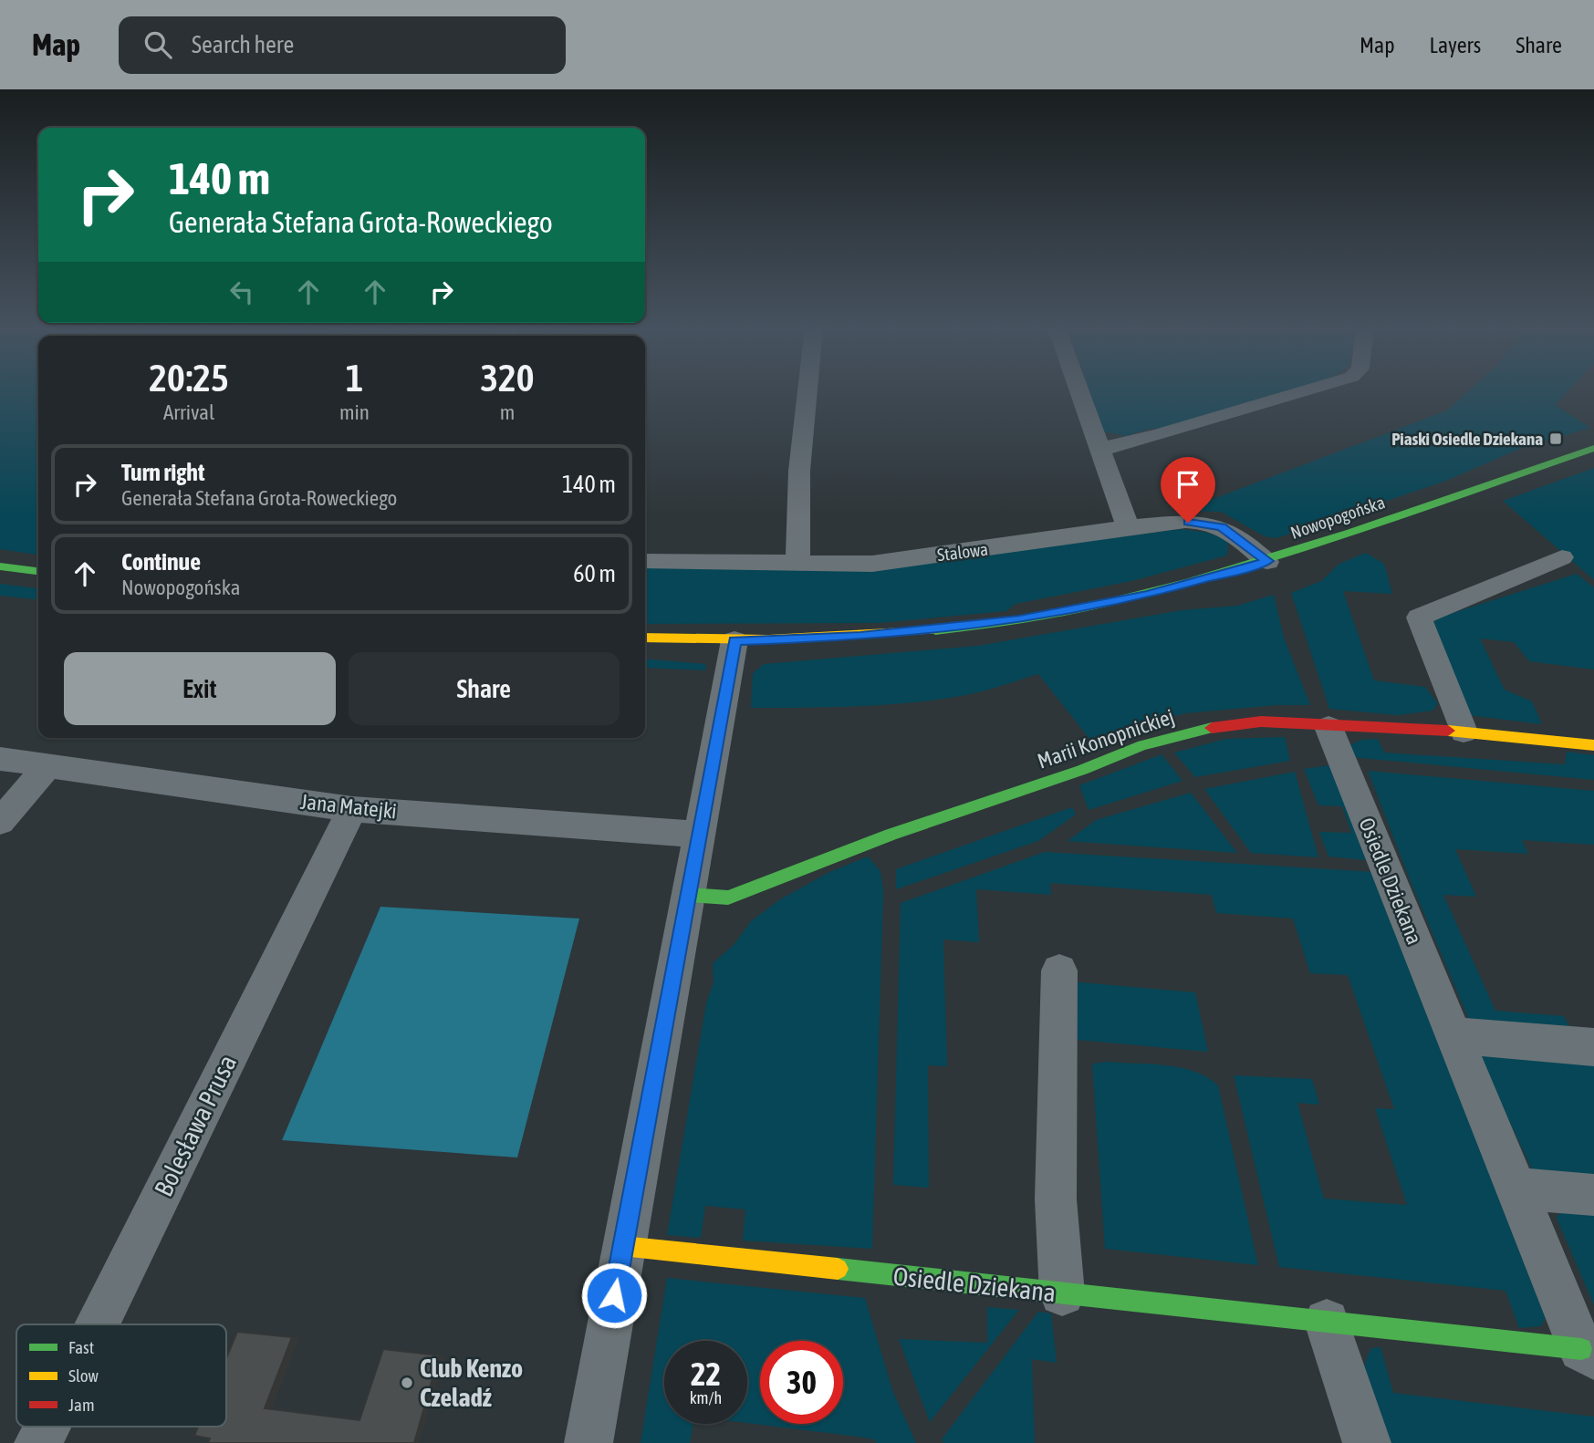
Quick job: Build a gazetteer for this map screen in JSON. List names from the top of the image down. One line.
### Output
{"streets":{"street":["Nowopogońska","Stalowa","Marii Konopnickiej","Jana Matejki","Osiedle Dziekana","Bolesława Prusa"]},"crossings":[["Nowopogońska","Stalowa"],["Marii Konopnickiej","Osiedle Dziekana"],["Jana Matejki","Bolesława Prusa"]],"places":{"transit":["Piaski Osiedle Dziekana"],"other":["Club Kenzo Czeladź"]},"legend":["Fast","Slow","Jam"],"page":{"header":"Map","search":"Search here","nav":["Map","Layers","Share"],"turn":["140 m","Generała Stefana Grota-Roweckiego"],"eta":["20:25","Arrival","1","min","320","m"],"list":[{"name":"Turn right","note":"Generała Stefana Grota-Roweckiego","value":"140 m"},{"name":"Continue","note":"Nowopogońska","value":"60 m"}],"buttons":["Exit","Share"],"speed":"22 km/h","limit":"30"}}
